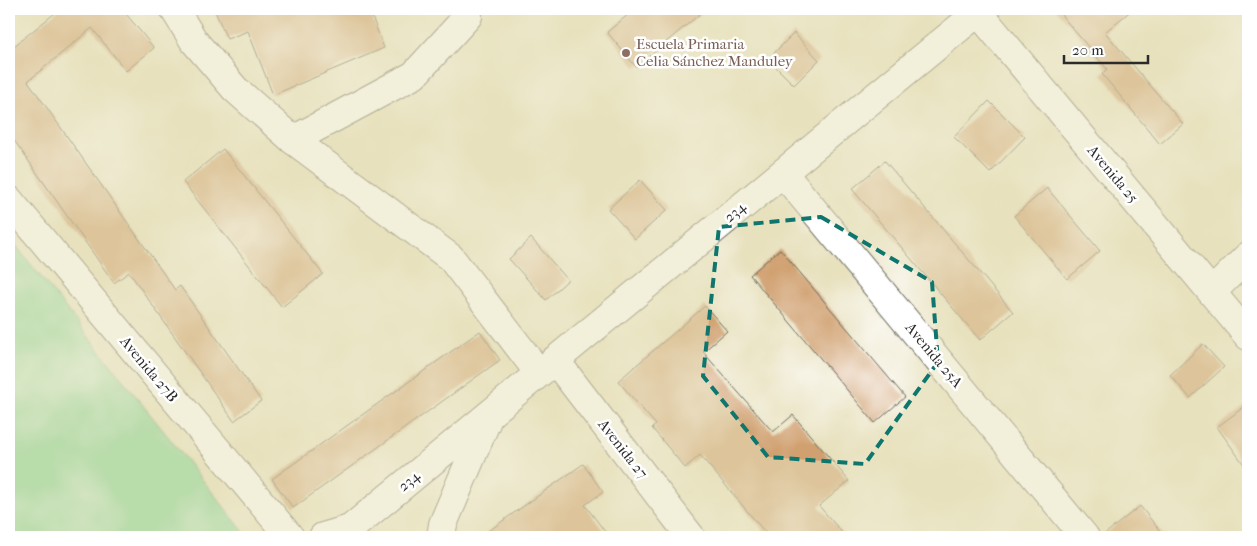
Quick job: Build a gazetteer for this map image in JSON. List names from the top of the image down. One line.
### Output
{"streets":{"street":["Avenida 25","234","Avenida 25A","Avenida 27B","Avenida 27"]},"crossings":[["Avenida 25","234"],["234","Avenida 25A"],["234","Avenida 27"]],"places":["Escuela Primaria Celia Sánchez Manduley"],"scale_bar":"20 m"}
